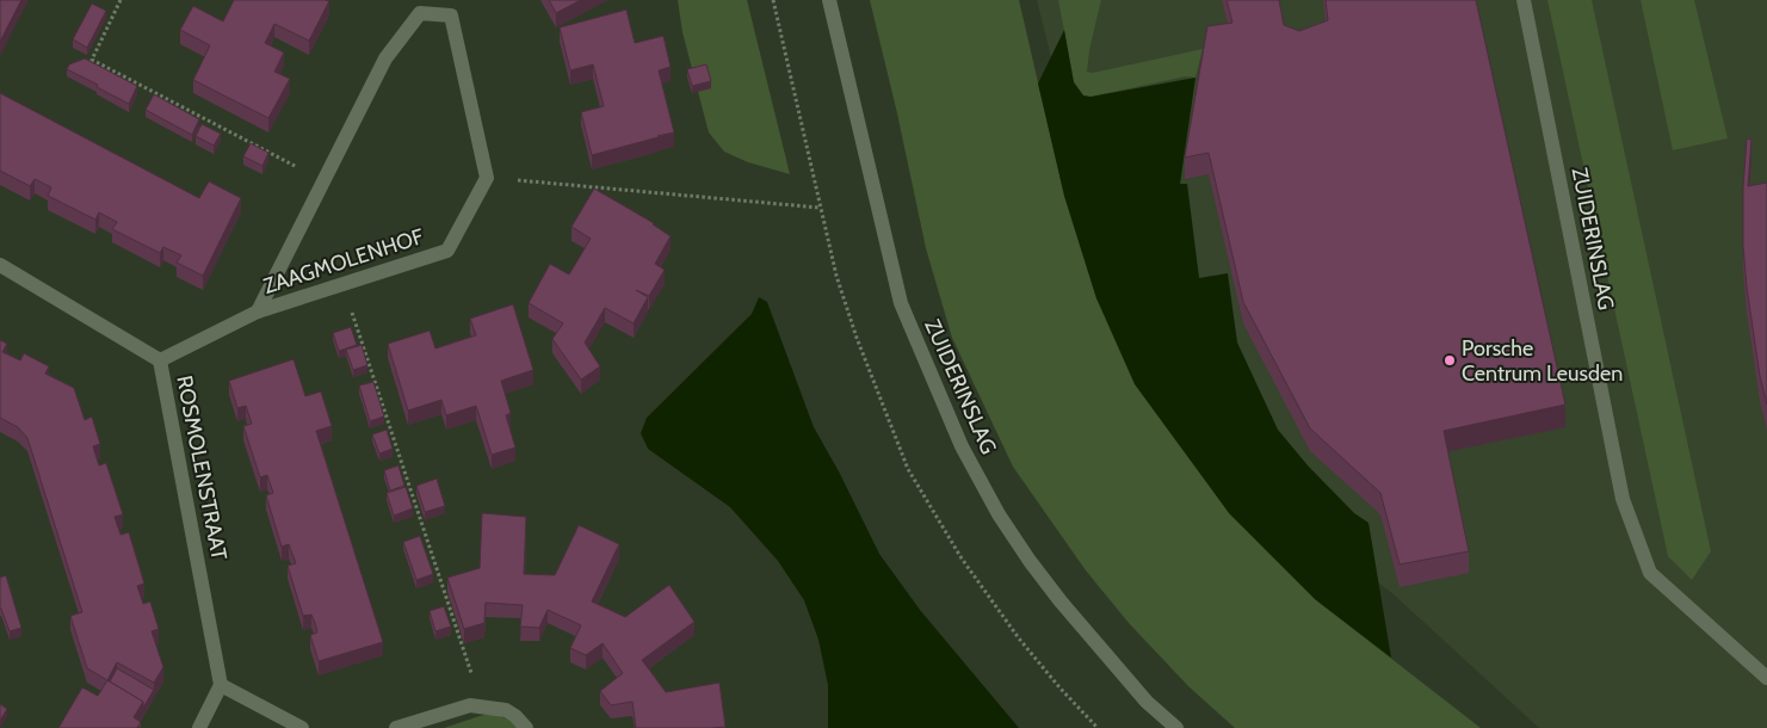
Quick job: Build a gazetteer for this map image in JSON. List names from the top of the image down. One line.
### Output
{"streets":{"street":["ZUIDERINSLAG","ZAAGMOLENHOF","ROSMOLENSTRAAT"]},"crossings":[["ZAAGMOLENHOF","ROSMOLENSTRAAT"]],"places":["Porsche Centrum Leusden"]}
